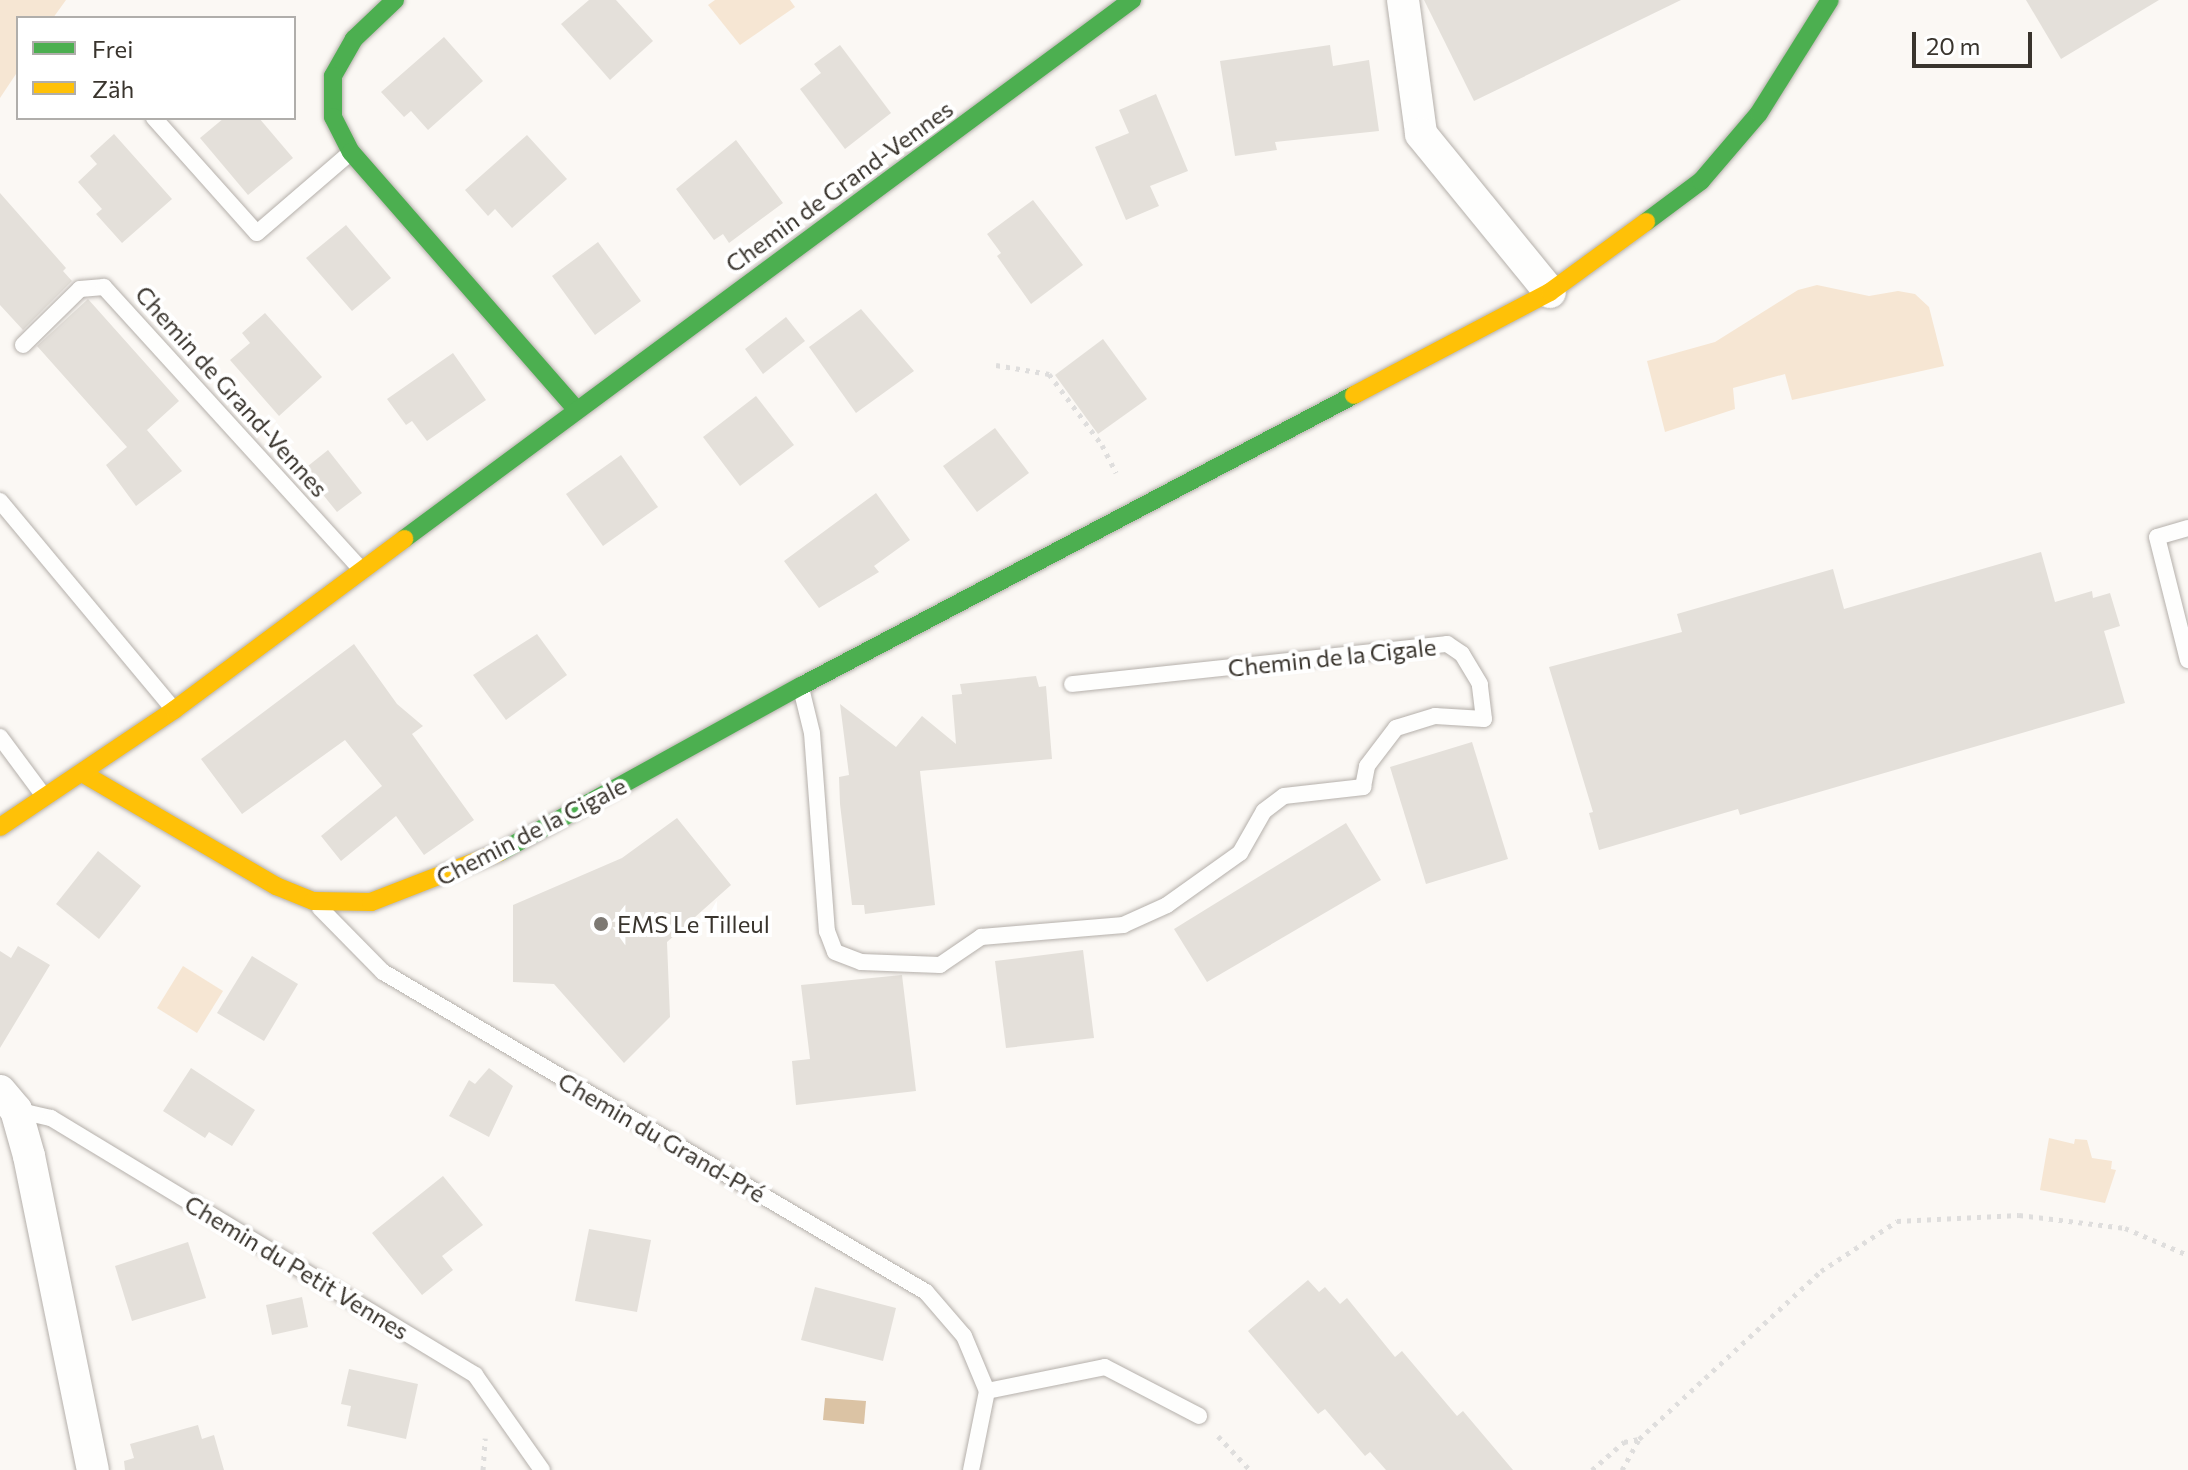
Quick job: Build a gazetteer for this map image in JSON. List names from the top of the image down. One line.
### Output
{"streets":{"street":["Chemin de Grand-Vennes","Chemin de la Cigale","Chemin du Petit Vennes"],"lane":["Chemin du Grand-Pré"]},"crossings":[["Chemin de Grand-Vennes","Chemin de la Cigale"],["Chemin de la Cigale","Chemin du Grand-Pré"]],"places":["EMS Le Tilleul"],"legend":["Frei","Zäh"],"scale_bar":"20 m"}
